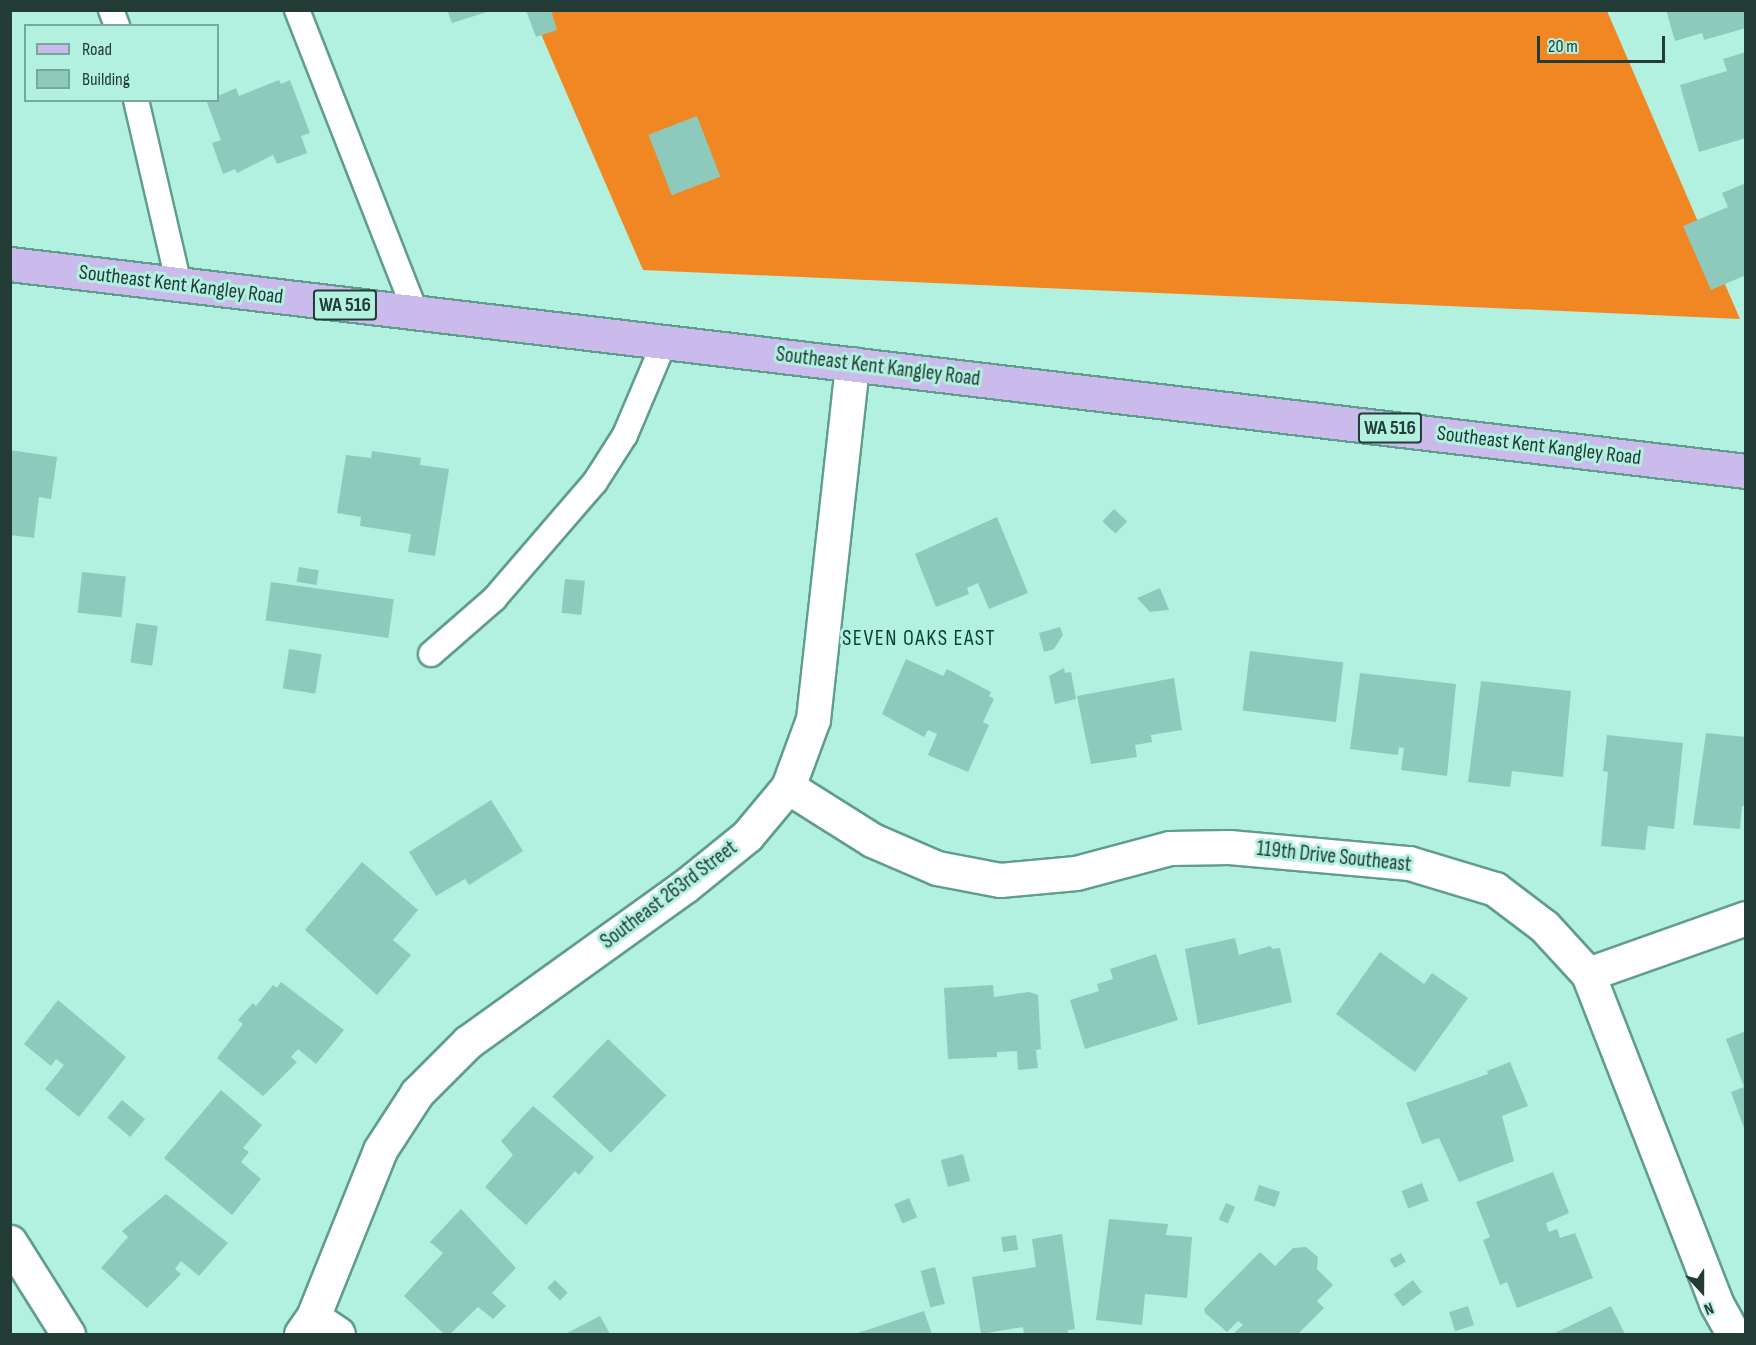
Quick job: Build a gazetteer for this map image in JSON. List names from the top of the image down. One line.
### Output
{"streets":{"main road":["Southeast Kent Kangley Road","WA 516"],"street":["119th Drive Southeast","Southeast 263rd Street"]},"crossings":[["Southeast Kent Kangley Road","Southeast 263rd Street"],["119th Drive Southeast","Southeast 263rd Street"]],"districts":["SEVEN OAKS EAST"],"legend":["Road","Building"],"scale_bar":"20 m","north":"bottom"}
